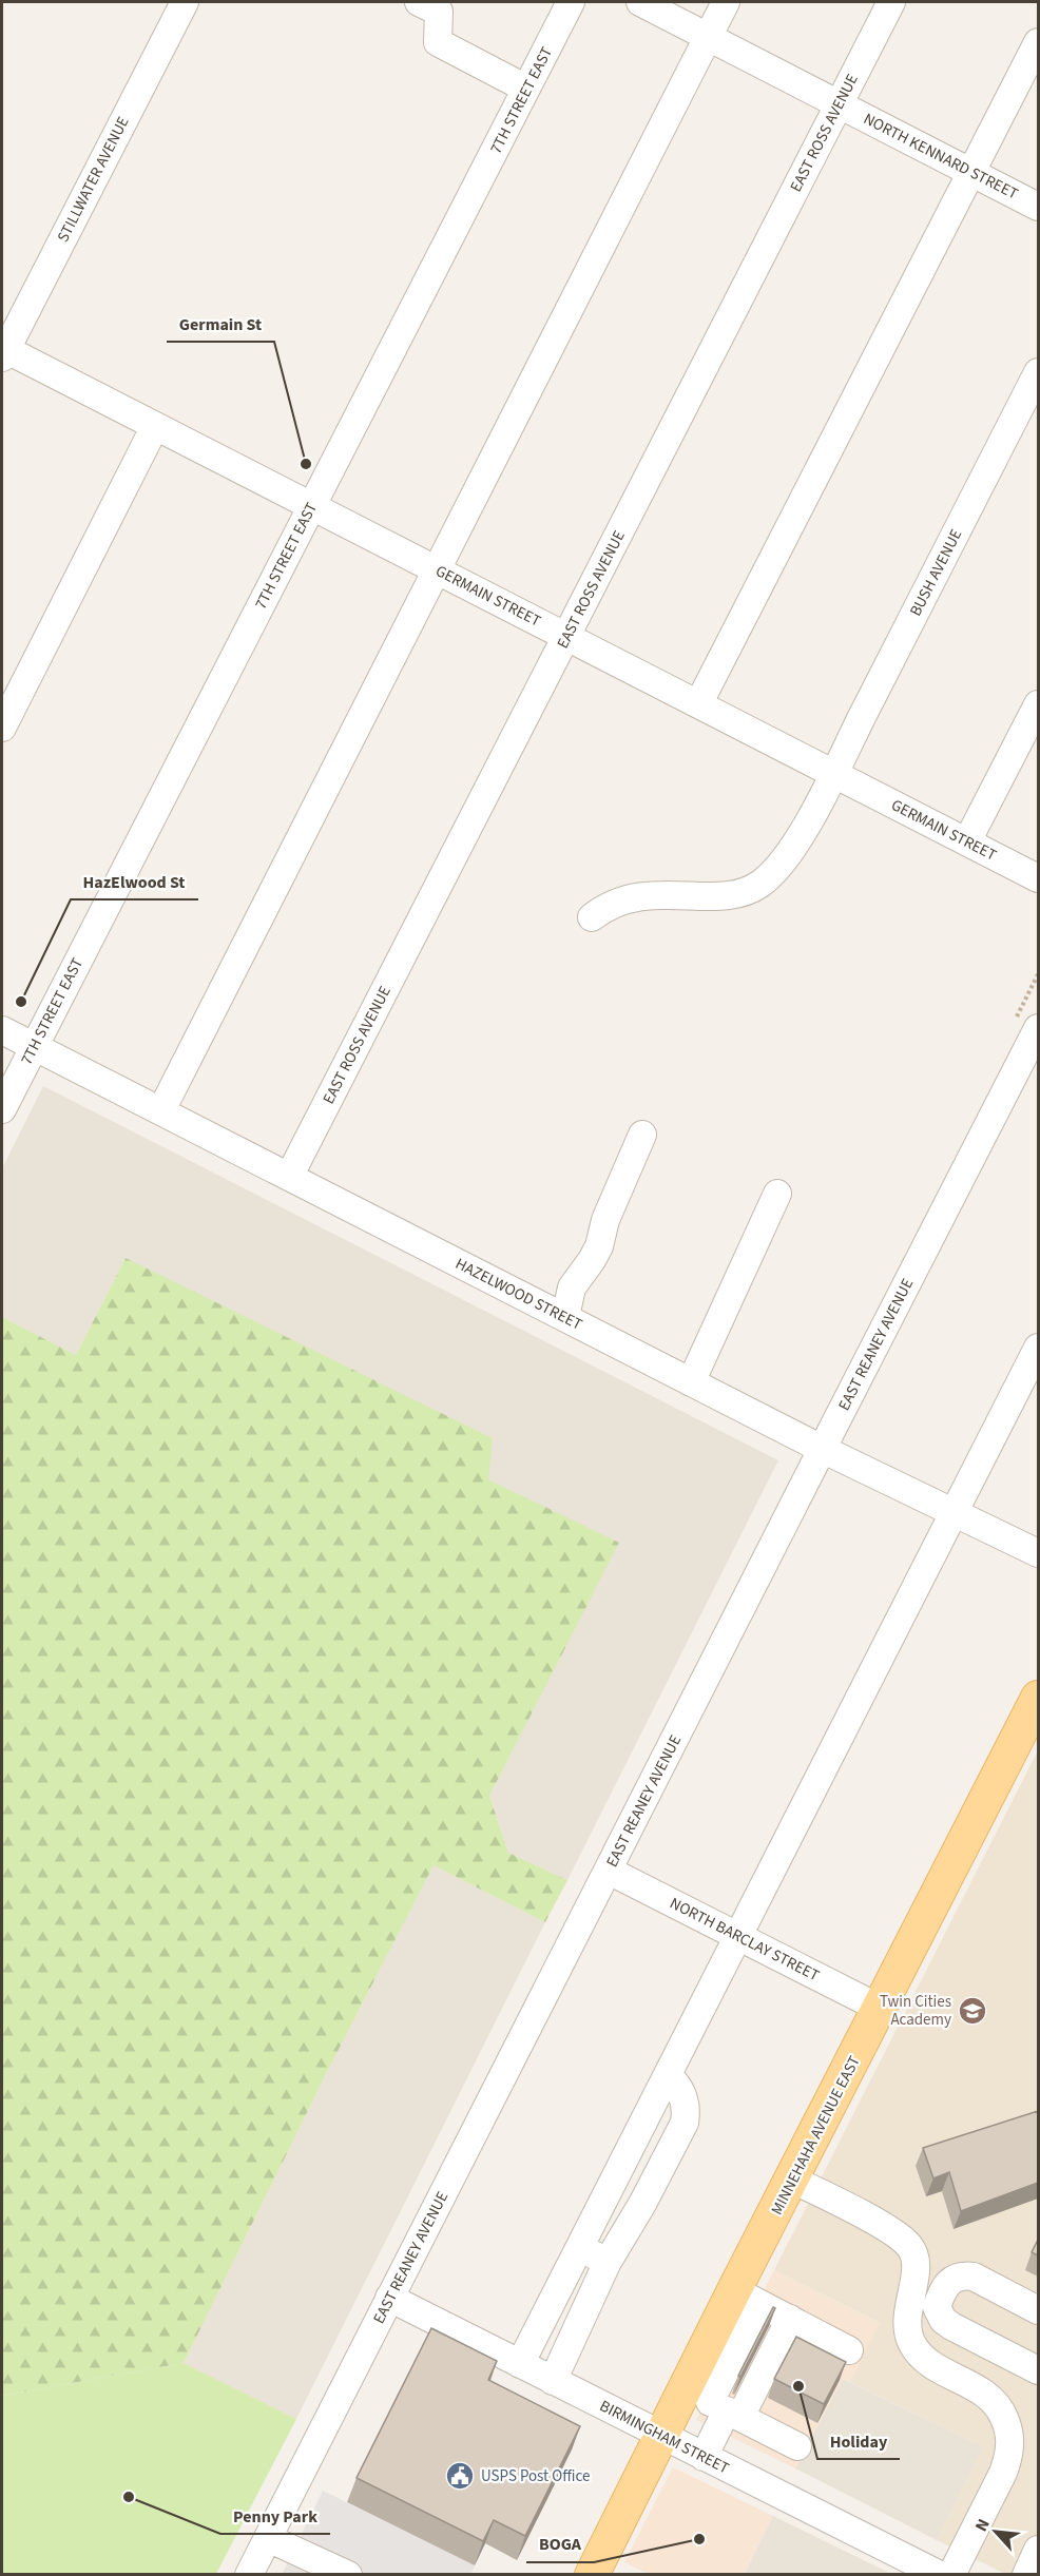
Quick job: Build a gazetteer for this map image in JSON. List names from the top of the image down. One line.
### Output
{"streets":{"main road":["MINNEHAHA AVENUE EAST"],"street":["7TH STREET EAST","EAST ROSS AVENUE","NORTH KENNARD STREET","STILLWATER AVENUE","BUSH AVENUE","GERMAIN STREET","HAZELWOOD STREET","EAST REANEY AVENUE","NORTH BARCLAY STREET","BIRMINGHAM STREET"]},"crossings":[["7TH STREET EAST","GERMAIN STREET"],["7TH STREET EAST","HAZELWOOD STREET"],["EAST ROSS AVENUE","NORTH KENNARD STREET"],["EAST ROSS AVENUE","GERMAIN STREET"],["EAST ROSS AVENUE","HAZELWOOD STREET"],["STILLWATER AVENUE","GERMAIN STREET"],["BUSH AVENUE","GERMAIN STREET"],["HAZELWOOD STREET","EAST REANEY AVENUE"],["EAST REANEY AVENUE","NORTH BARCLAY STREET"],["EAST REANEY AVENUE","BIRMINGHAM STREET"],["NORTH BARCLAY STREET","MINNEHAHA AVENUE EAST"],["MINNEHAHA AVENUE EAST","BIRMINGHAM STREET"]],"places":{"other":["Germain St","HazElwood St","Holiday","Penny Park","BOGA"],"school or university":["Twin Cities Academy"],"public building":["USPS Post Office"]},"north":"top left"}
